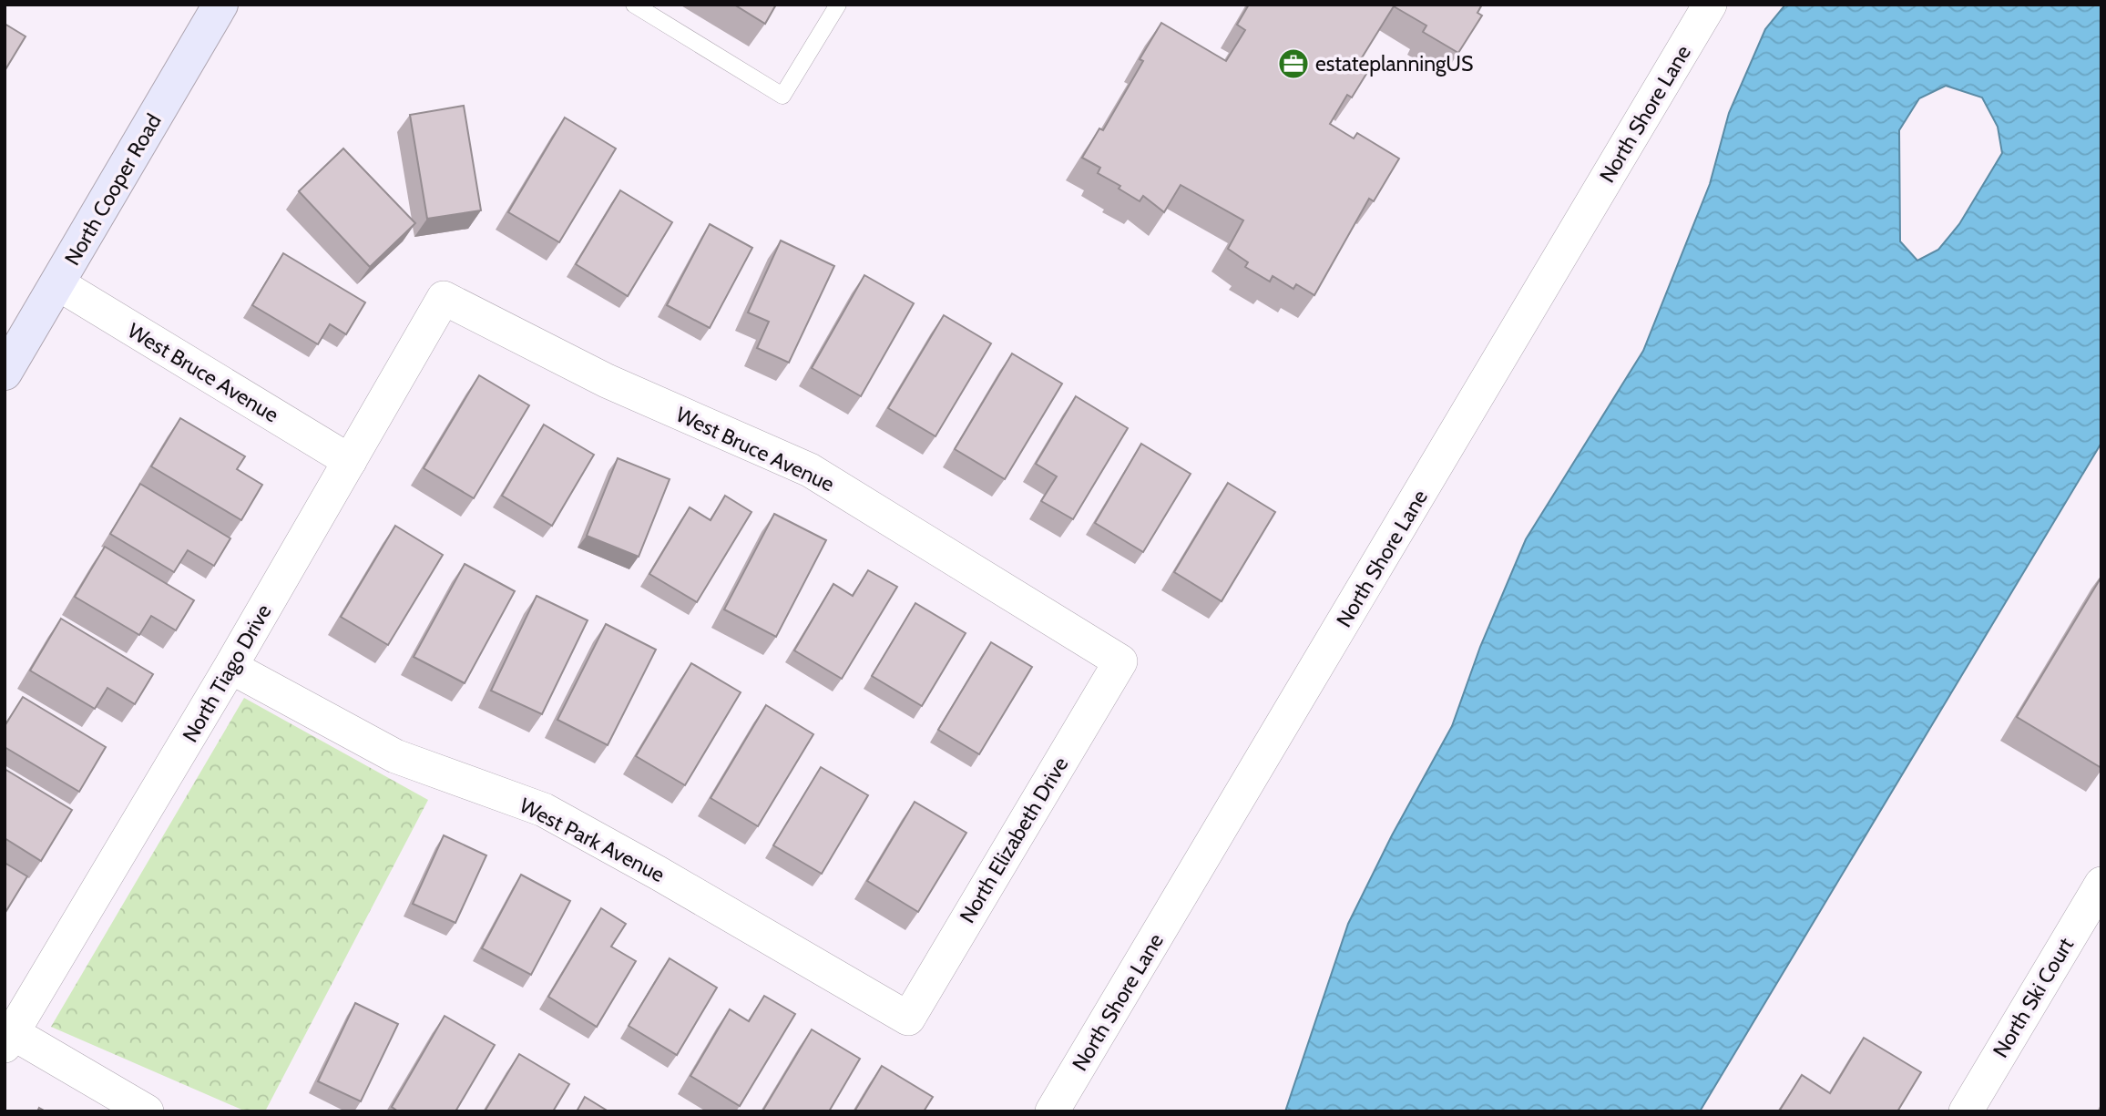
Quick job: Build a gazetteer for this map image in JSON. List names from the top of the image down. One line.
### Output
{"streets":{"main road":["North Cooper Road"],"street":["North Shore Lane","West Bruce Avenue","North Tiago Drive","West Park Avenue","North Elizabeth Drive","North Ski Court"]},"crossings":[["North Cooper Road","West Bruce Avenue"],["West Bruce Avenue","North Tiago Drive"],["West Bruce Avenue","North Elizabeth Drive"],["North Tiago Drive","West Park Avenue"],["West Park Avenue","North Elizabeth Drive"]],"places":{"office":["estateplanningUS"]}}
